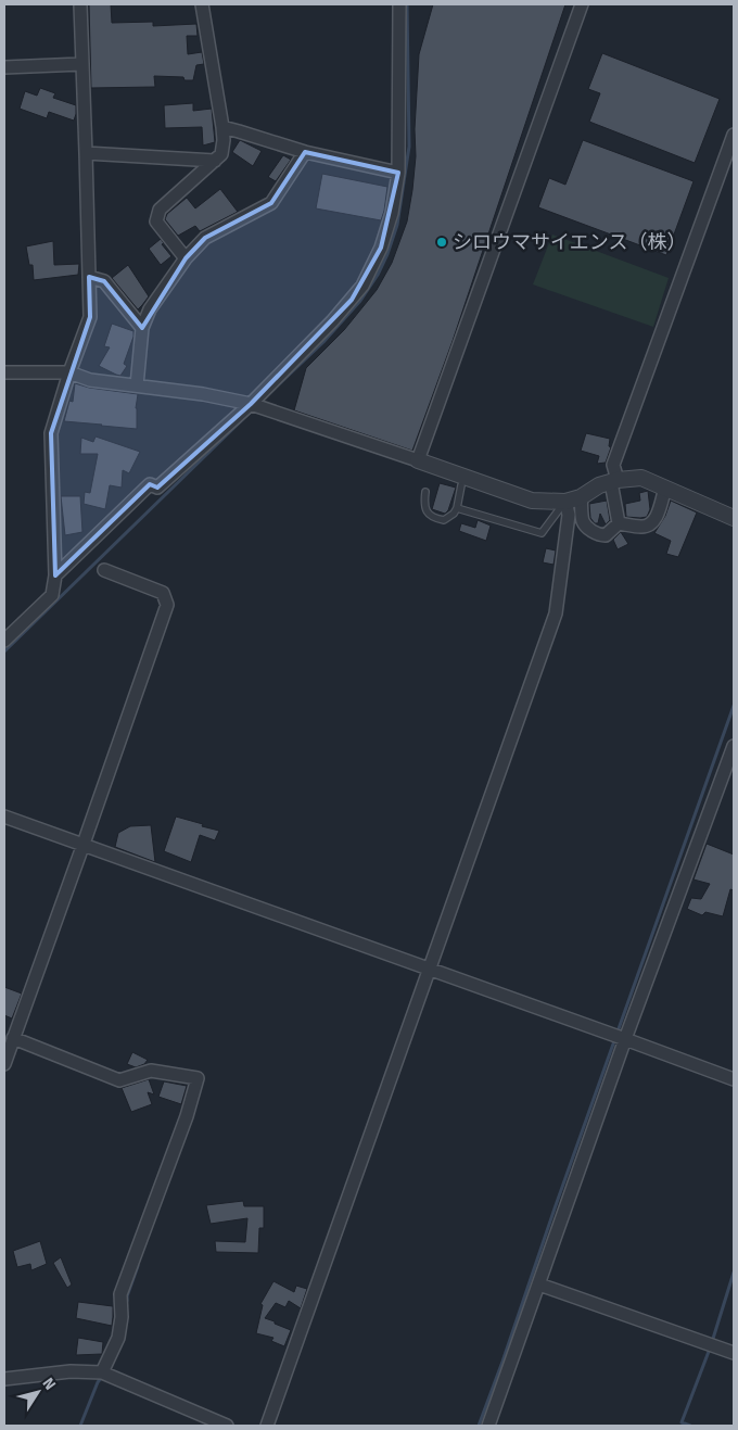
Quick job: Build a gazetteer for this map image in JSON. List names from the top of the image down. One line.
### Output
{"places":["シロウマサイエンス（株）"],"north":"top right"}
